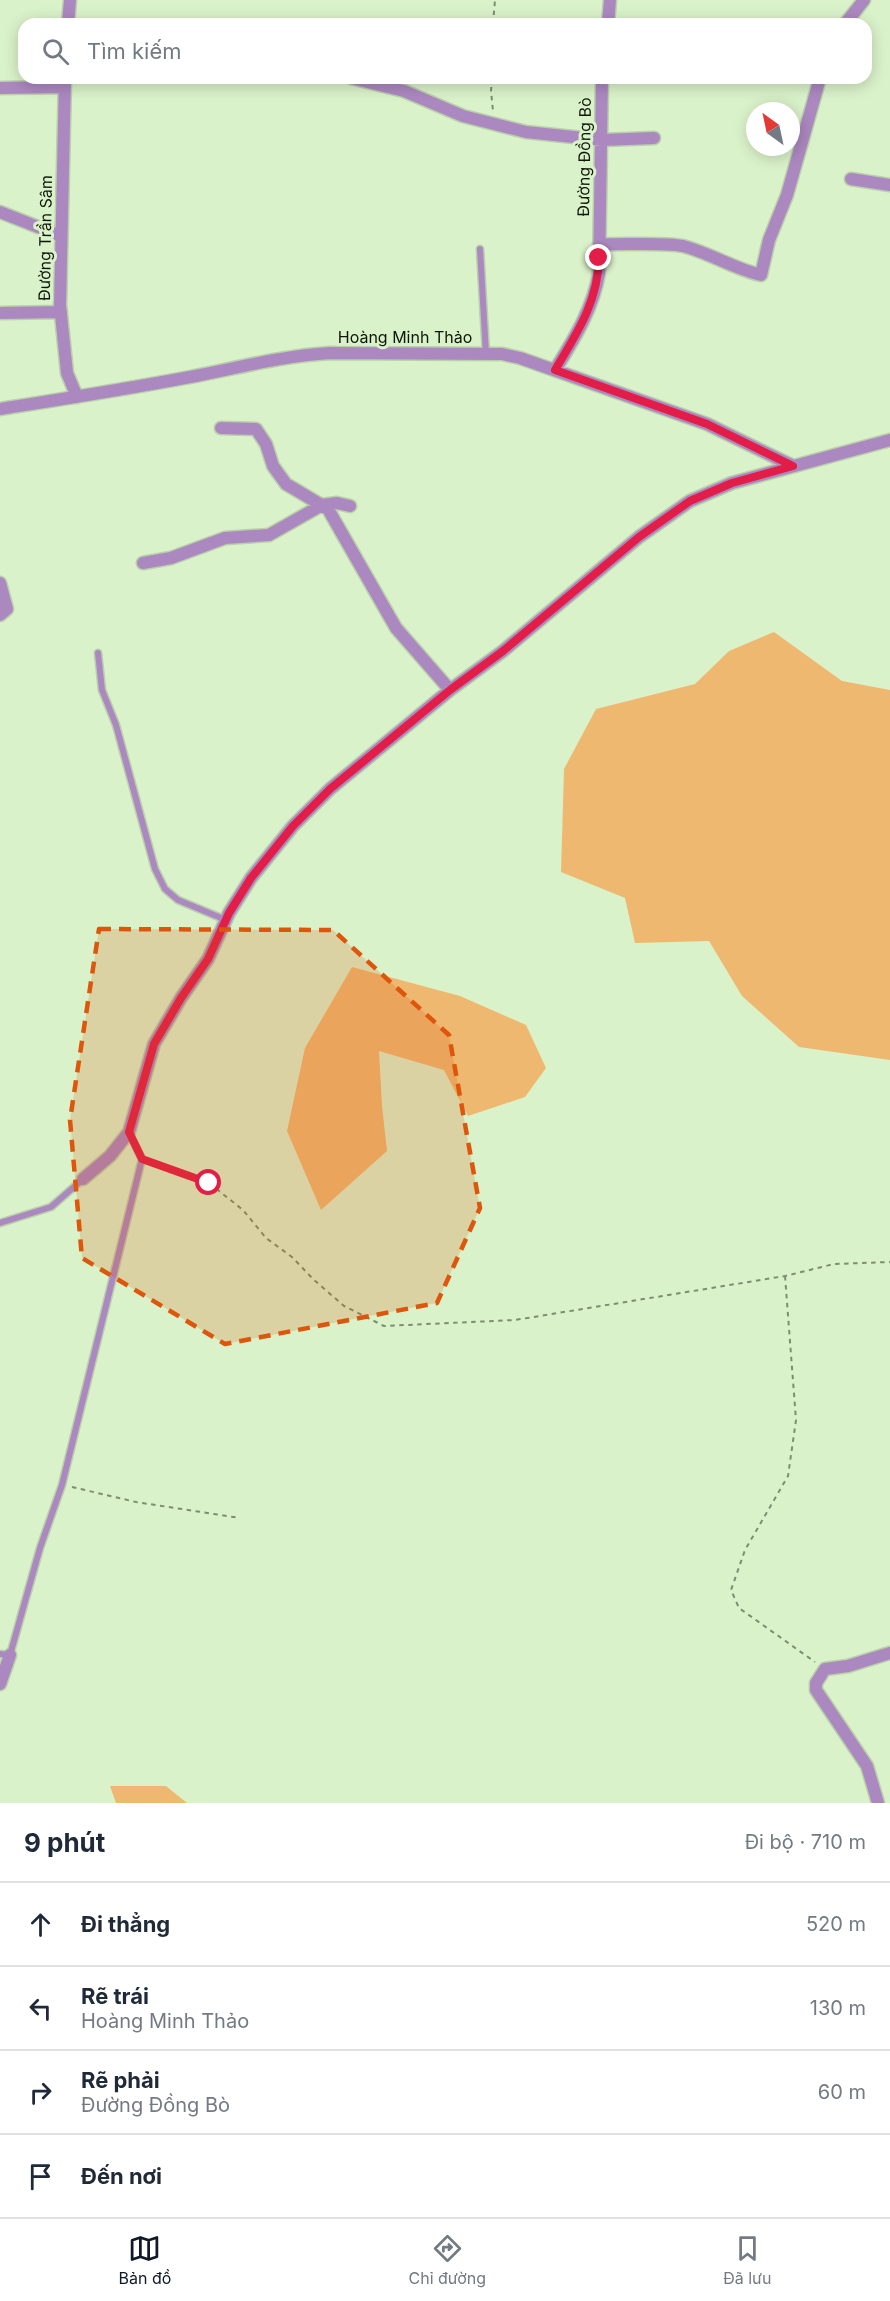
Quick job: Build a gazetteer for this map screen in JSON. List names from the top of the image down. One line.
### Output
{"streets":{"street":["Đường Đồng Bò","Đường Trần Sâm","Hoàng Minh Thảo"]},"crossings":[["Đường Đồng Bò","Hoàng Minh Thảo"],["Đường Trần Sâm","Hoàng Minh Thảo"]],"north":"top left","page":{"search":"Tìm kiếm","heading":["9 phút","Đi bộ · 710 m"],"list":[["Đi thẳng","520 m"],["Rẽ trái","Hoàng Minh Thảo","130 m"],["Rẽ phải","Đường Đồng Bò","60 m"],"Đến nơi"],"nav":["Bản đồ","Chỉ đường","Đã lưu"]}}
